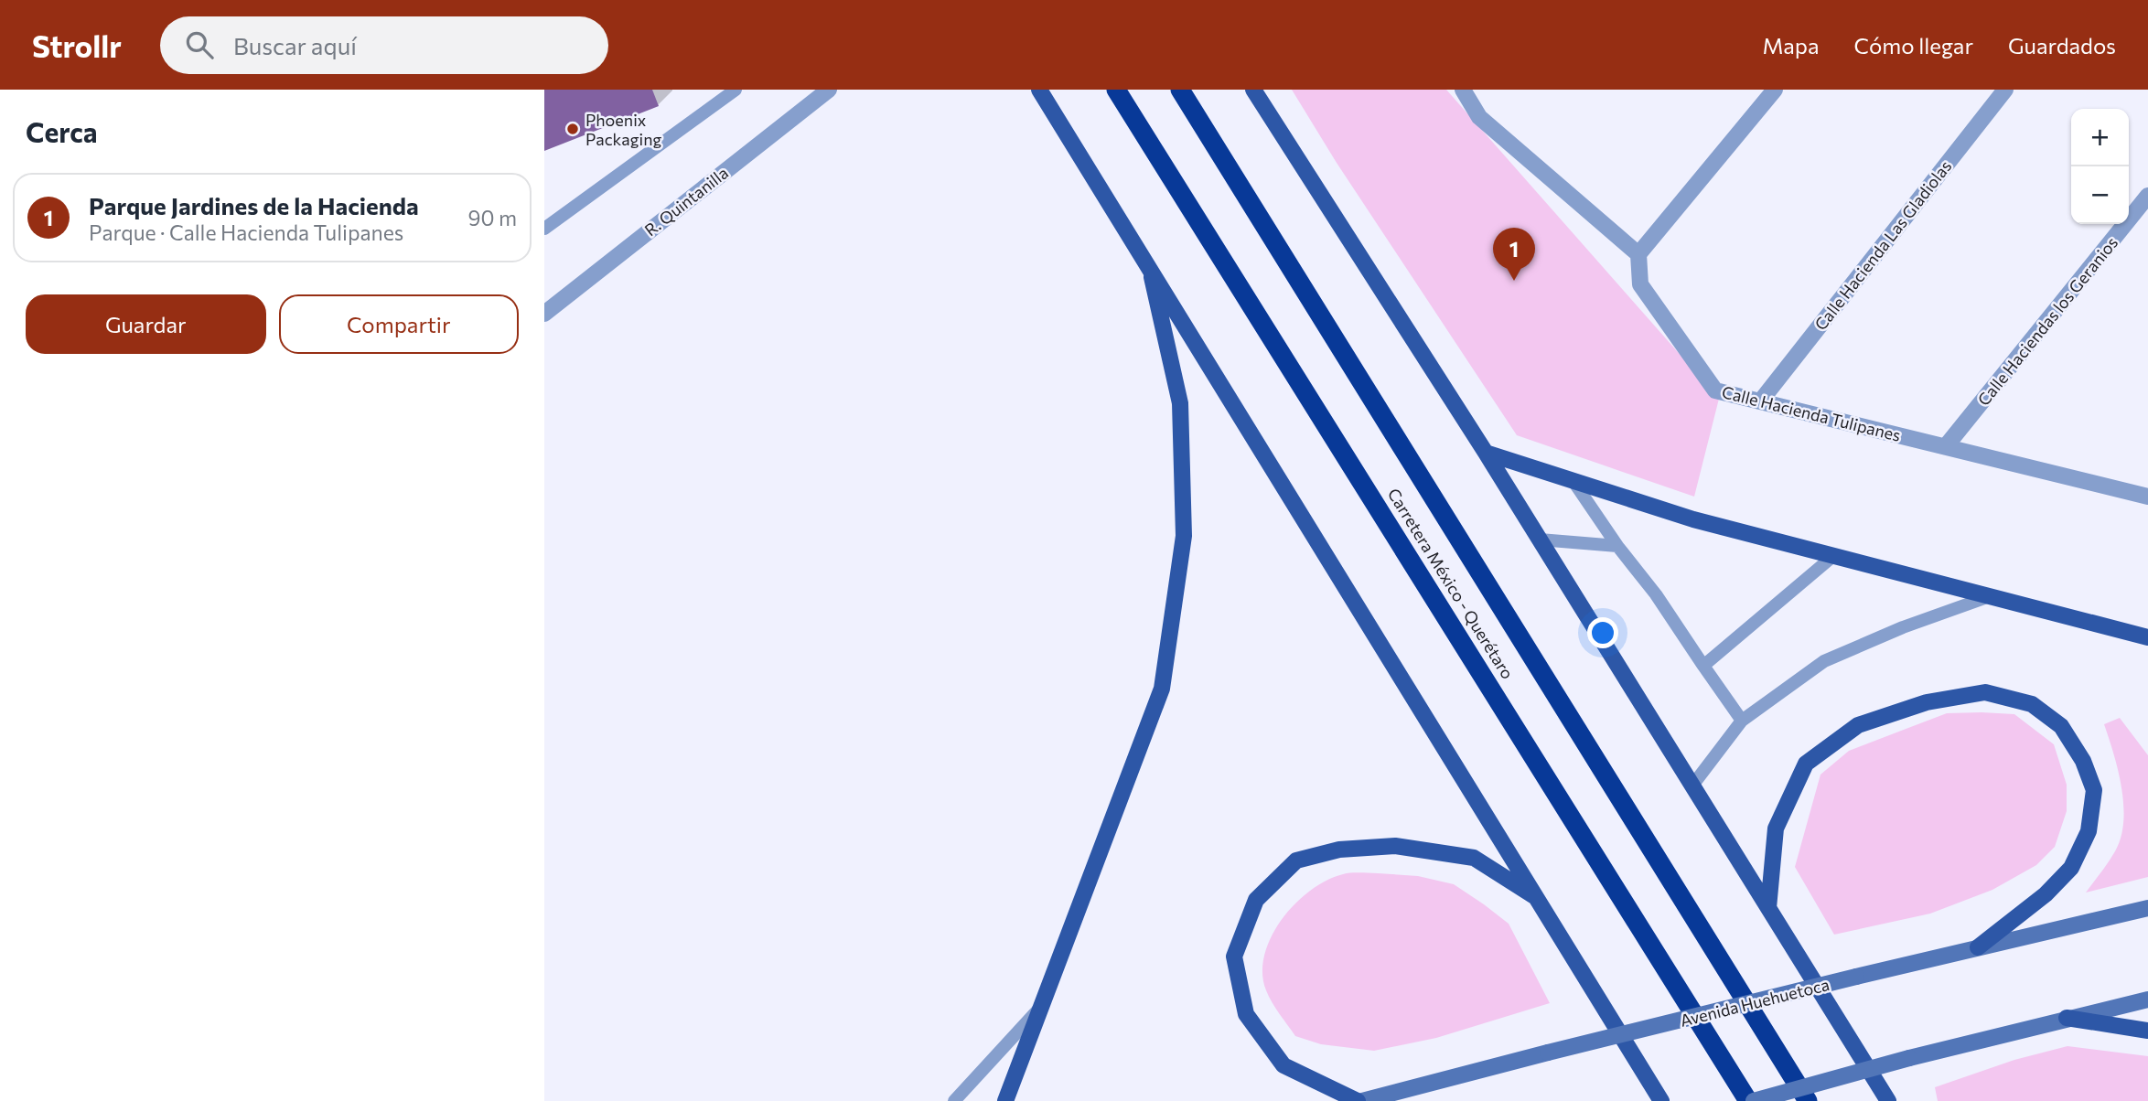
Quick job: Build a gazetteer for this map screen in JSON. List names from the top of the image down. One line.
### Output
{"streets":{"highway":["Carretera México - Querétaro"],"main road":["Avenida Huehuetoca"],"street":["R. Quintanilla","Calle Hacienda Las Gladiolas","Calle Haciendas los Geranios","Calle Hacienda Tulipanes"]},"crossings":[["Calle Hacienda Las Gladiolas","Calle Hacienda Tulipanes"],["Calle Haciendas los Geranios","Calle Hacienda Tulipanes"]],"places":["Phoenix Packaging"],"page":{"header":"Strollr","search":"Buscar aquí","nav":["Mapa","Cómo llegar","Guardados"],"heading":"Cerca","map_buttons":["+","−"],"list":[{"mark":"1","name":"Parque Jardines de la Hacienda","note":"Parque · Calle Hacienda Tulipanes","value":"90 m"}],"pins":"1","buttons":["Guardar","Compartir"]}}
